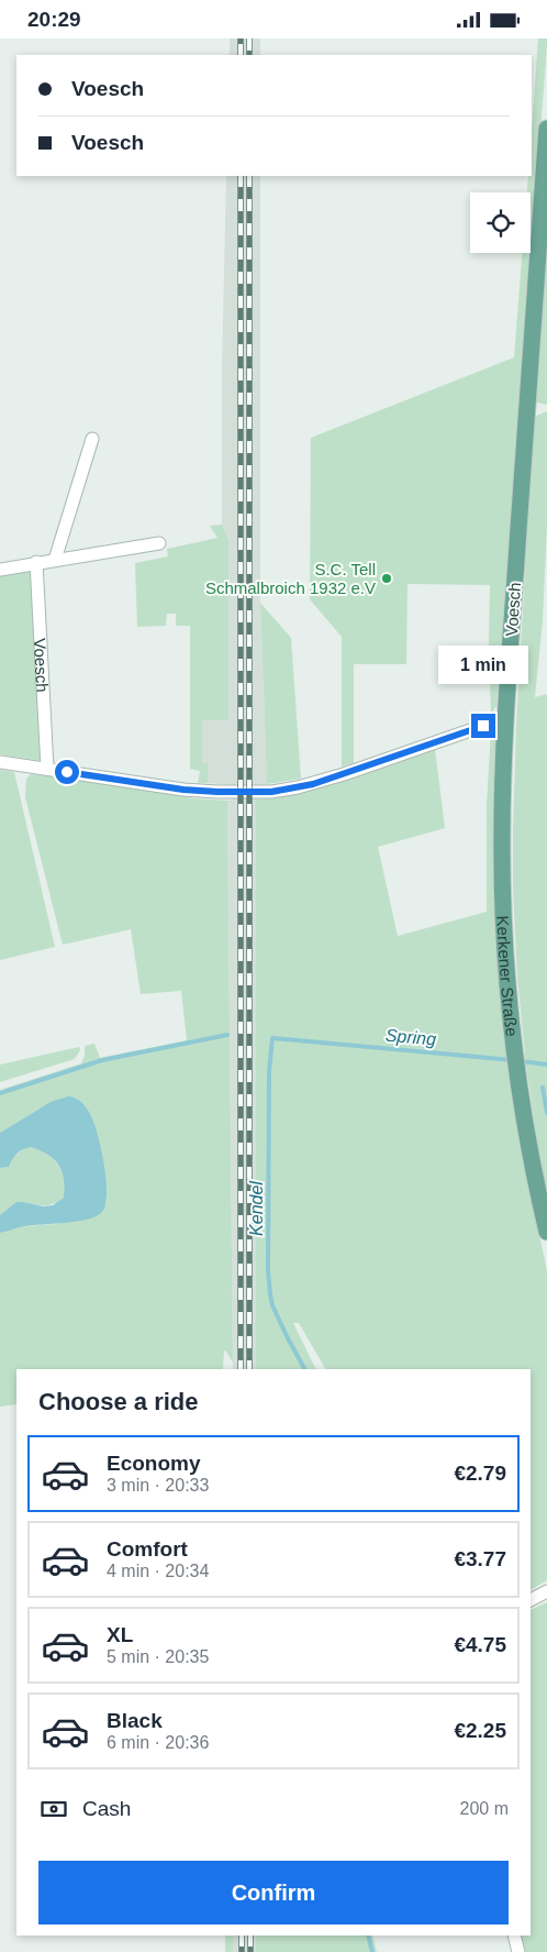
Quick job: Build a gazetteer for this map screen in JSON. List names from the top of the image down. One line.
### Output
{"streets":{"main road":["Voesch","Kerkener Straße"]},"crossings":[["Voesch","Kerkener Straße"]],"water":["Spring","Kendel"],"places":["S.C. Tell Schmalbroich 1932 e.V"],"page":{"status":"20:29","banner":["Voesch","Voesch"],"bubble":"1 min","heading":"Choose a ride","list":[{"name":"Economy","note":"3 min · 20:33","value":"€2.79"},{"name":"Comfort","note":"4 min · 20:34","value":"€3.77"},{"name":"XL","note":"5 min · 20:35","value":"€4.75"},{"name":"Black","note":"6 min · 20:36","value":"€2.25"}],"pay":["Cash","200 m"],"buttons":"Confirm"}}
